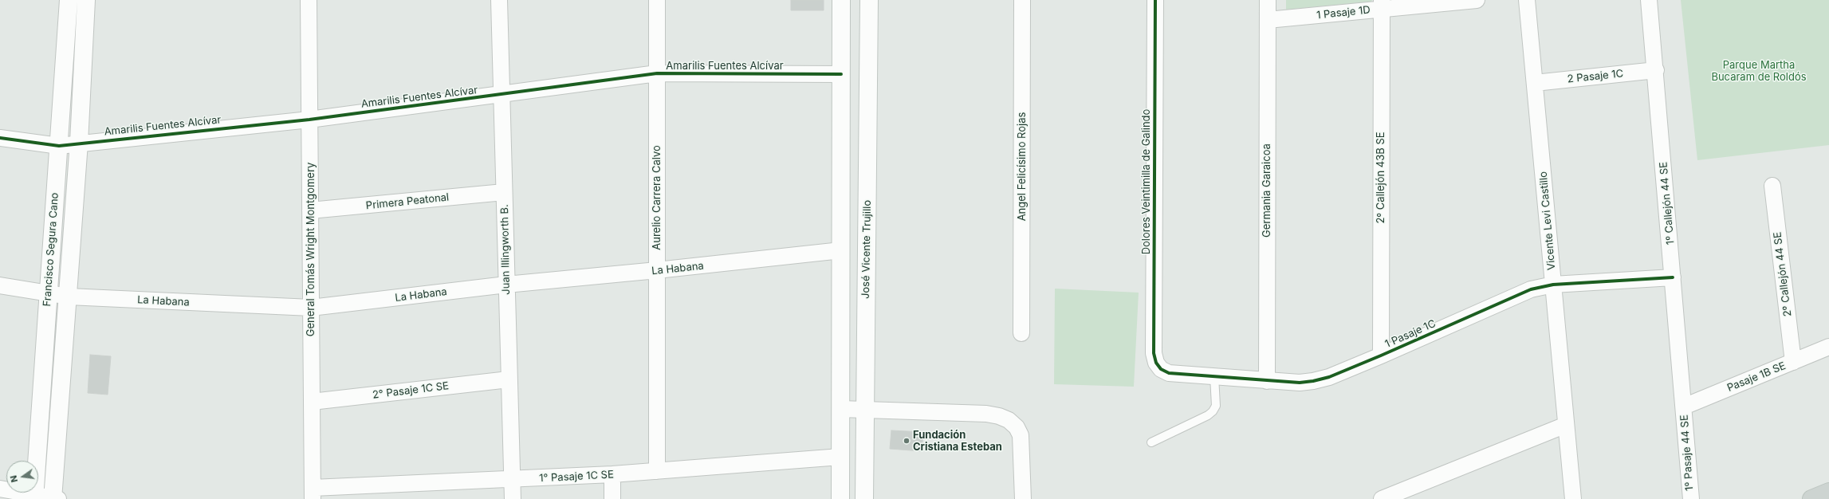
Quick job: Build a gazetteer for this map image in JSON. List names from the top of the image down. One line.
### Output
{"streets":{"main road":["Francisco Segura Cano","José Vicente Trujillo"],"street":["1 Pasaje 1D","Amarilis Fuentes Alcívar","2 Pasaje 1C","Angel Felicísimo Rojas","2º Callejón 43B SE","Dolores Veintimilla de Galindo","Germania Garaicoa","Aurelio Carrera Calvo","Primera Peatonal","1º Callejón 44 SE","Vicente Levi Castillo","General Tomás Wright Montgomery","Juan Illingworth B.","La Habana","2º Callejón 44 SE","1 Pasaje 1C","Pasaje 1B SE","2° Pasaje 1C SE","1º Pasaje 44 SE","1° Pasaje 1C SE"]},"crossings":[["1 Pasaje 1D","2º Callejón 43B SE"],["1 Pasaje 1D","Germania Garaicoa"],["Amarilis Fuentes Alcívar","Aurelio Carrera Calvo"],["Amarilis Fuentes Alcívar","Francisco Segura Cano"],["Amarilis Fuentes Alcívar","General Tomás Wright Montgomery"],["Amarilis Fuentes Alcívar","Juan Illingworth B."],["2 Pasaje 1C","1º Callejón 44 SE"],["2 Pasaje 1C","Vicente Levi Castillo"],["2º Callejón 43B SE","1 Pasaje 1C"],["Dolores Veintimilla de Galindo","1 Pasaje 1C"],["Germania Garaicoa","1 Pasaje 1C"],["Aurelio Carrera Calvo","La Habana"],["Aurelio Carrera Calvo","1° Pasaje 1C SE"],["Primera Peatonal","General Tomás Wright Montgomery"],["Primera Peatonal","Juan Illingworth B."],["1º Callejón 44 SE","1 Pasaje 1C"],["1º Callejón 44 SE","Pasaje 1B SE"],["1º Callejón 44 SE","1º Pasaje 44 SE"],["Vicente Levi Castillo","1 Pasaje 1C"],["Francisco Segura Cano","La Habana"],["General Tomás Wright Montgomery","La Habana"],["General Tomás Wright Montgomery","2° Pasaje 1C SE"],["General Tomás Wright Montgomery","1° Pasaje 1C SE"],["Juan Illingworth B.","La Habana"],["Juan Illingworth B.","2° Pasaje 1C SE"],["Juan Illingworth B.","1° Pasaje 1C SE"],["2º Callejón 44 SE","Pasaje 1B SE"],["Pasaje 1B SE","1º Pasaje 44 SE"]],"parks":["Parque Martha Bucaram de Roldós"],"places":["Fundación Cristiana Esteban"],"north":"left"}
